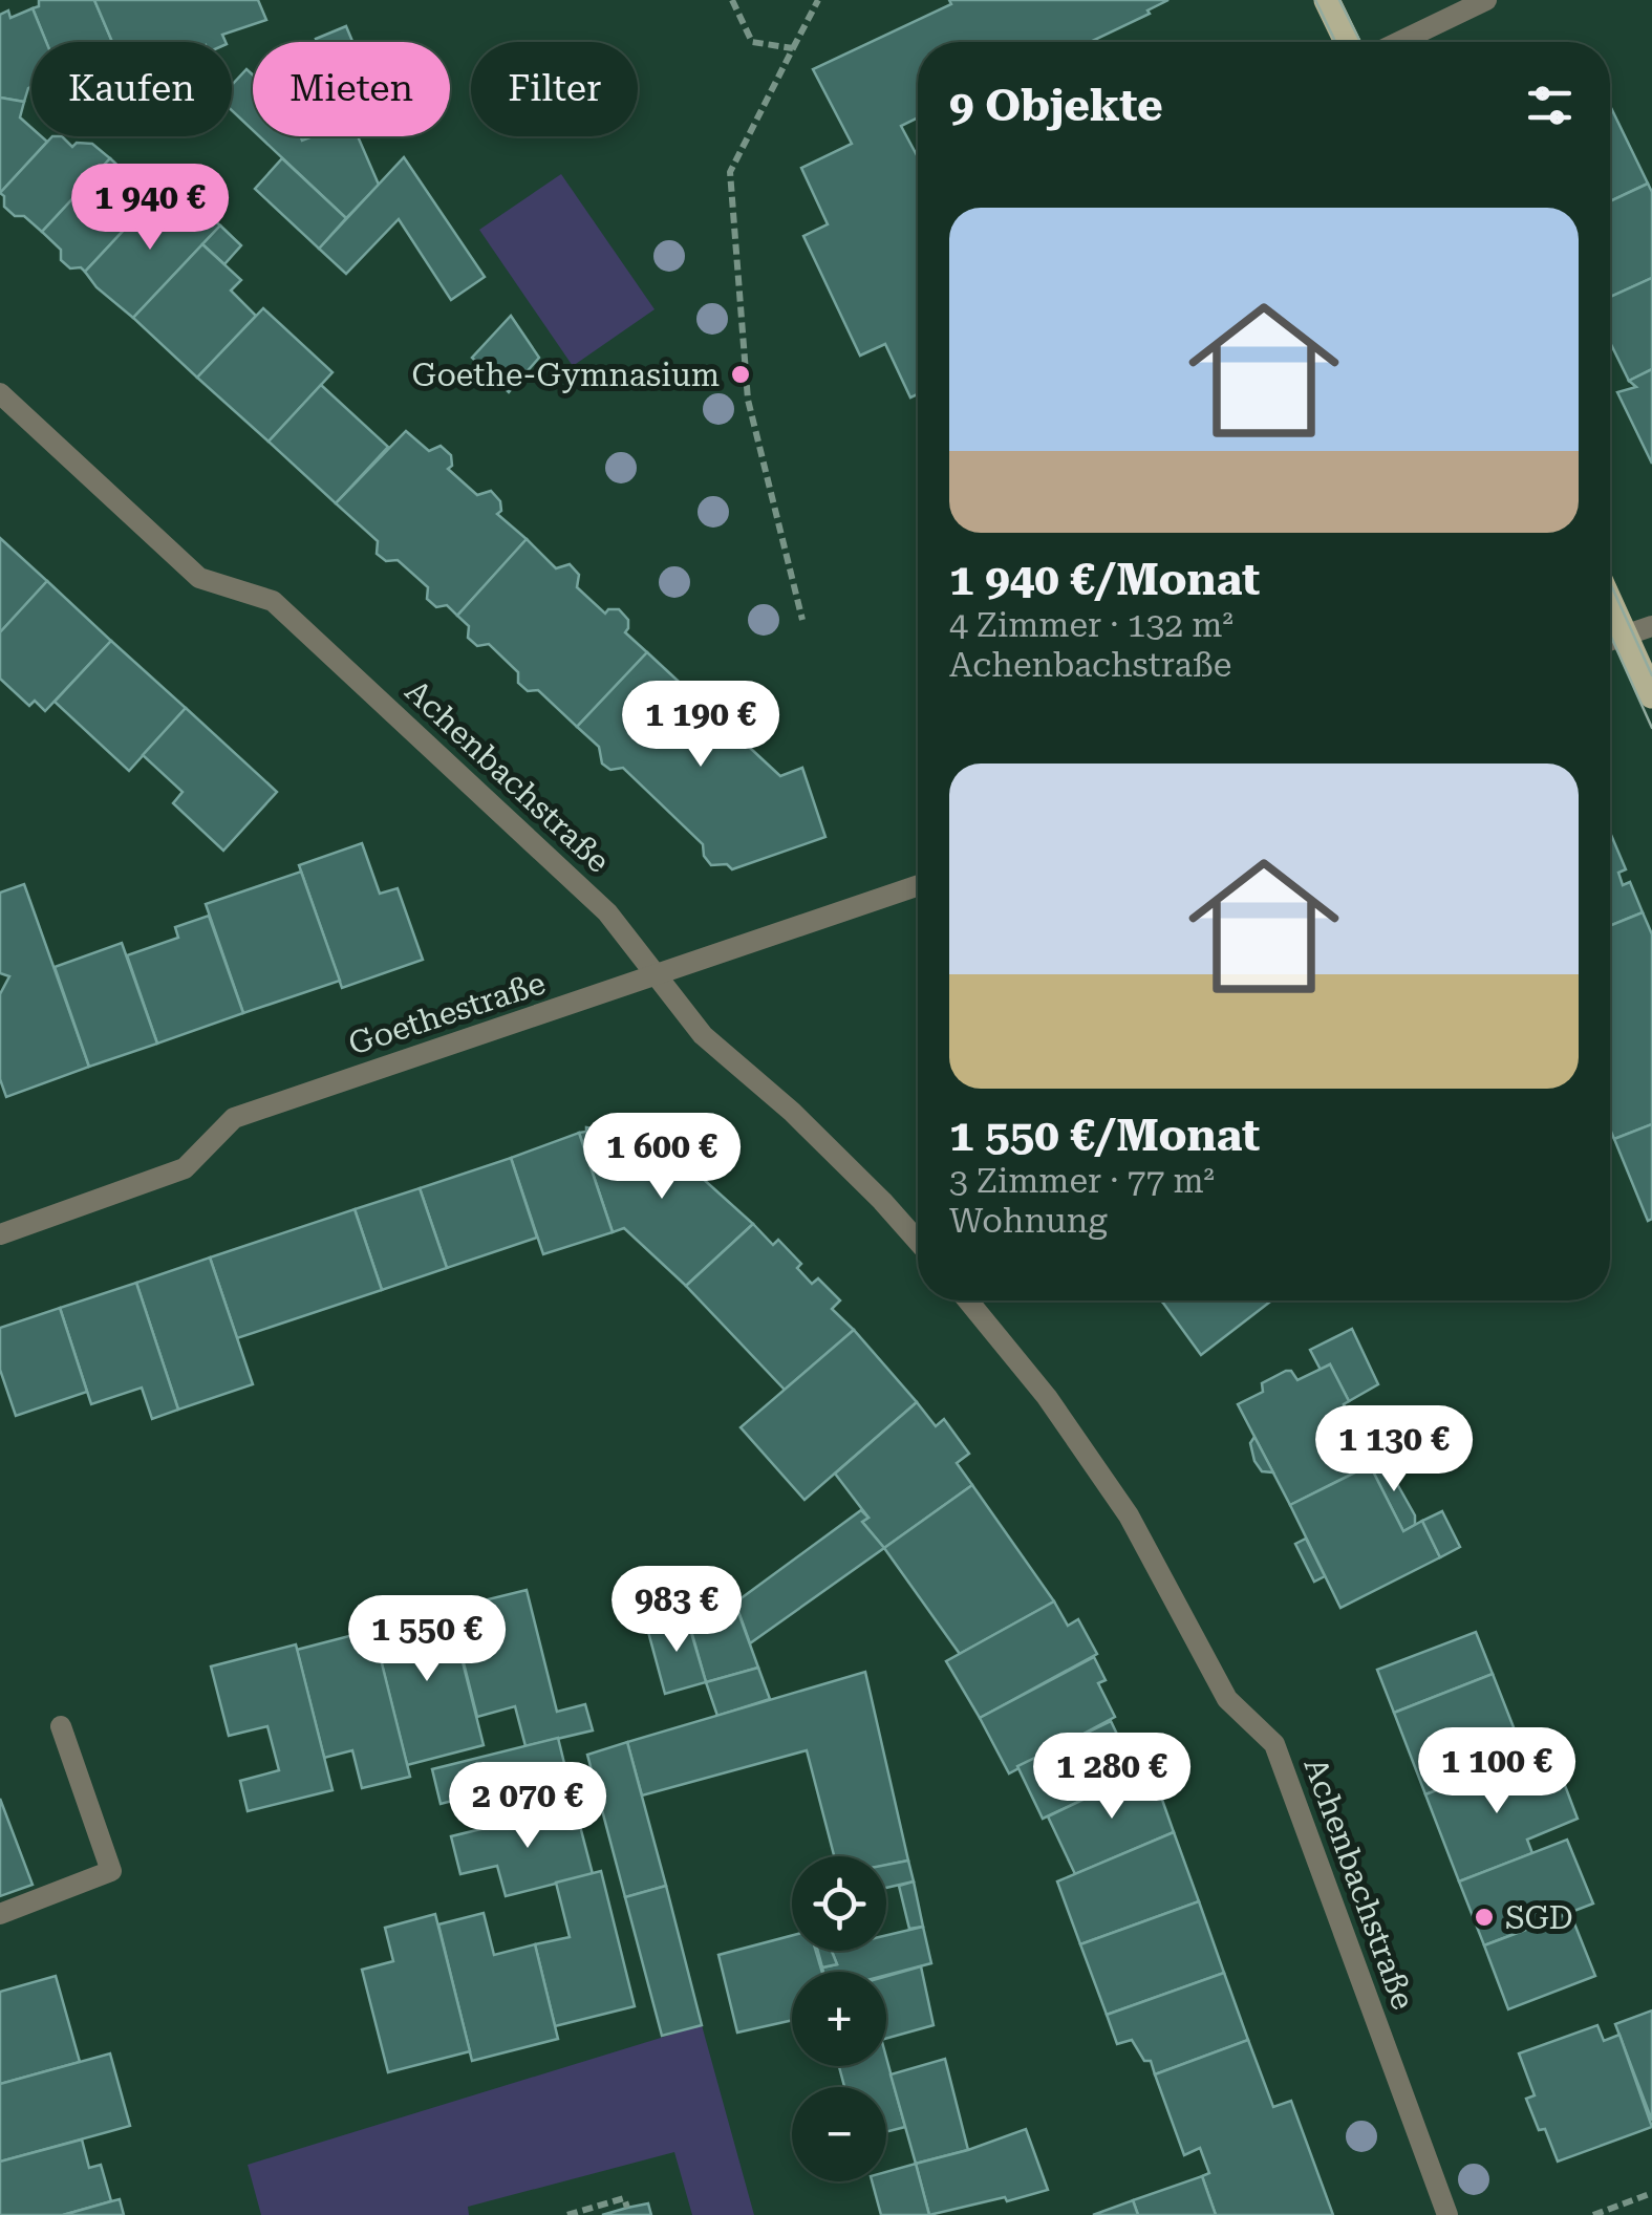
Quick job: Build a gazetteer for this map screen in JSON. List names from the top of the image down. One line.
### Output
{"streets":{"street":["Achenbachstraße","Goethestraße"]},"crossings":[["Achenbachstraße","Goethestraße"]],"places":["Goethe-Gymnasium","SGD"],"page":{"chip":["Kaufen","Mieten","Filter"],"heading":"9 Objekte","price":["1 940 €","1 190 €","1 600 €","1 130 €","983 €","1 550 €","1 100 €","1 280 €","2 070 €"],"list":[{"name":"1 940 €/Monat","note":"4 Zimmer · 132 m² · Achenbachstraße"},{"name":"1 550 €/Monat","note":"3 Zimmer · 77 m² · Wohnung"}],"map_buttons":["+","−"]}}
